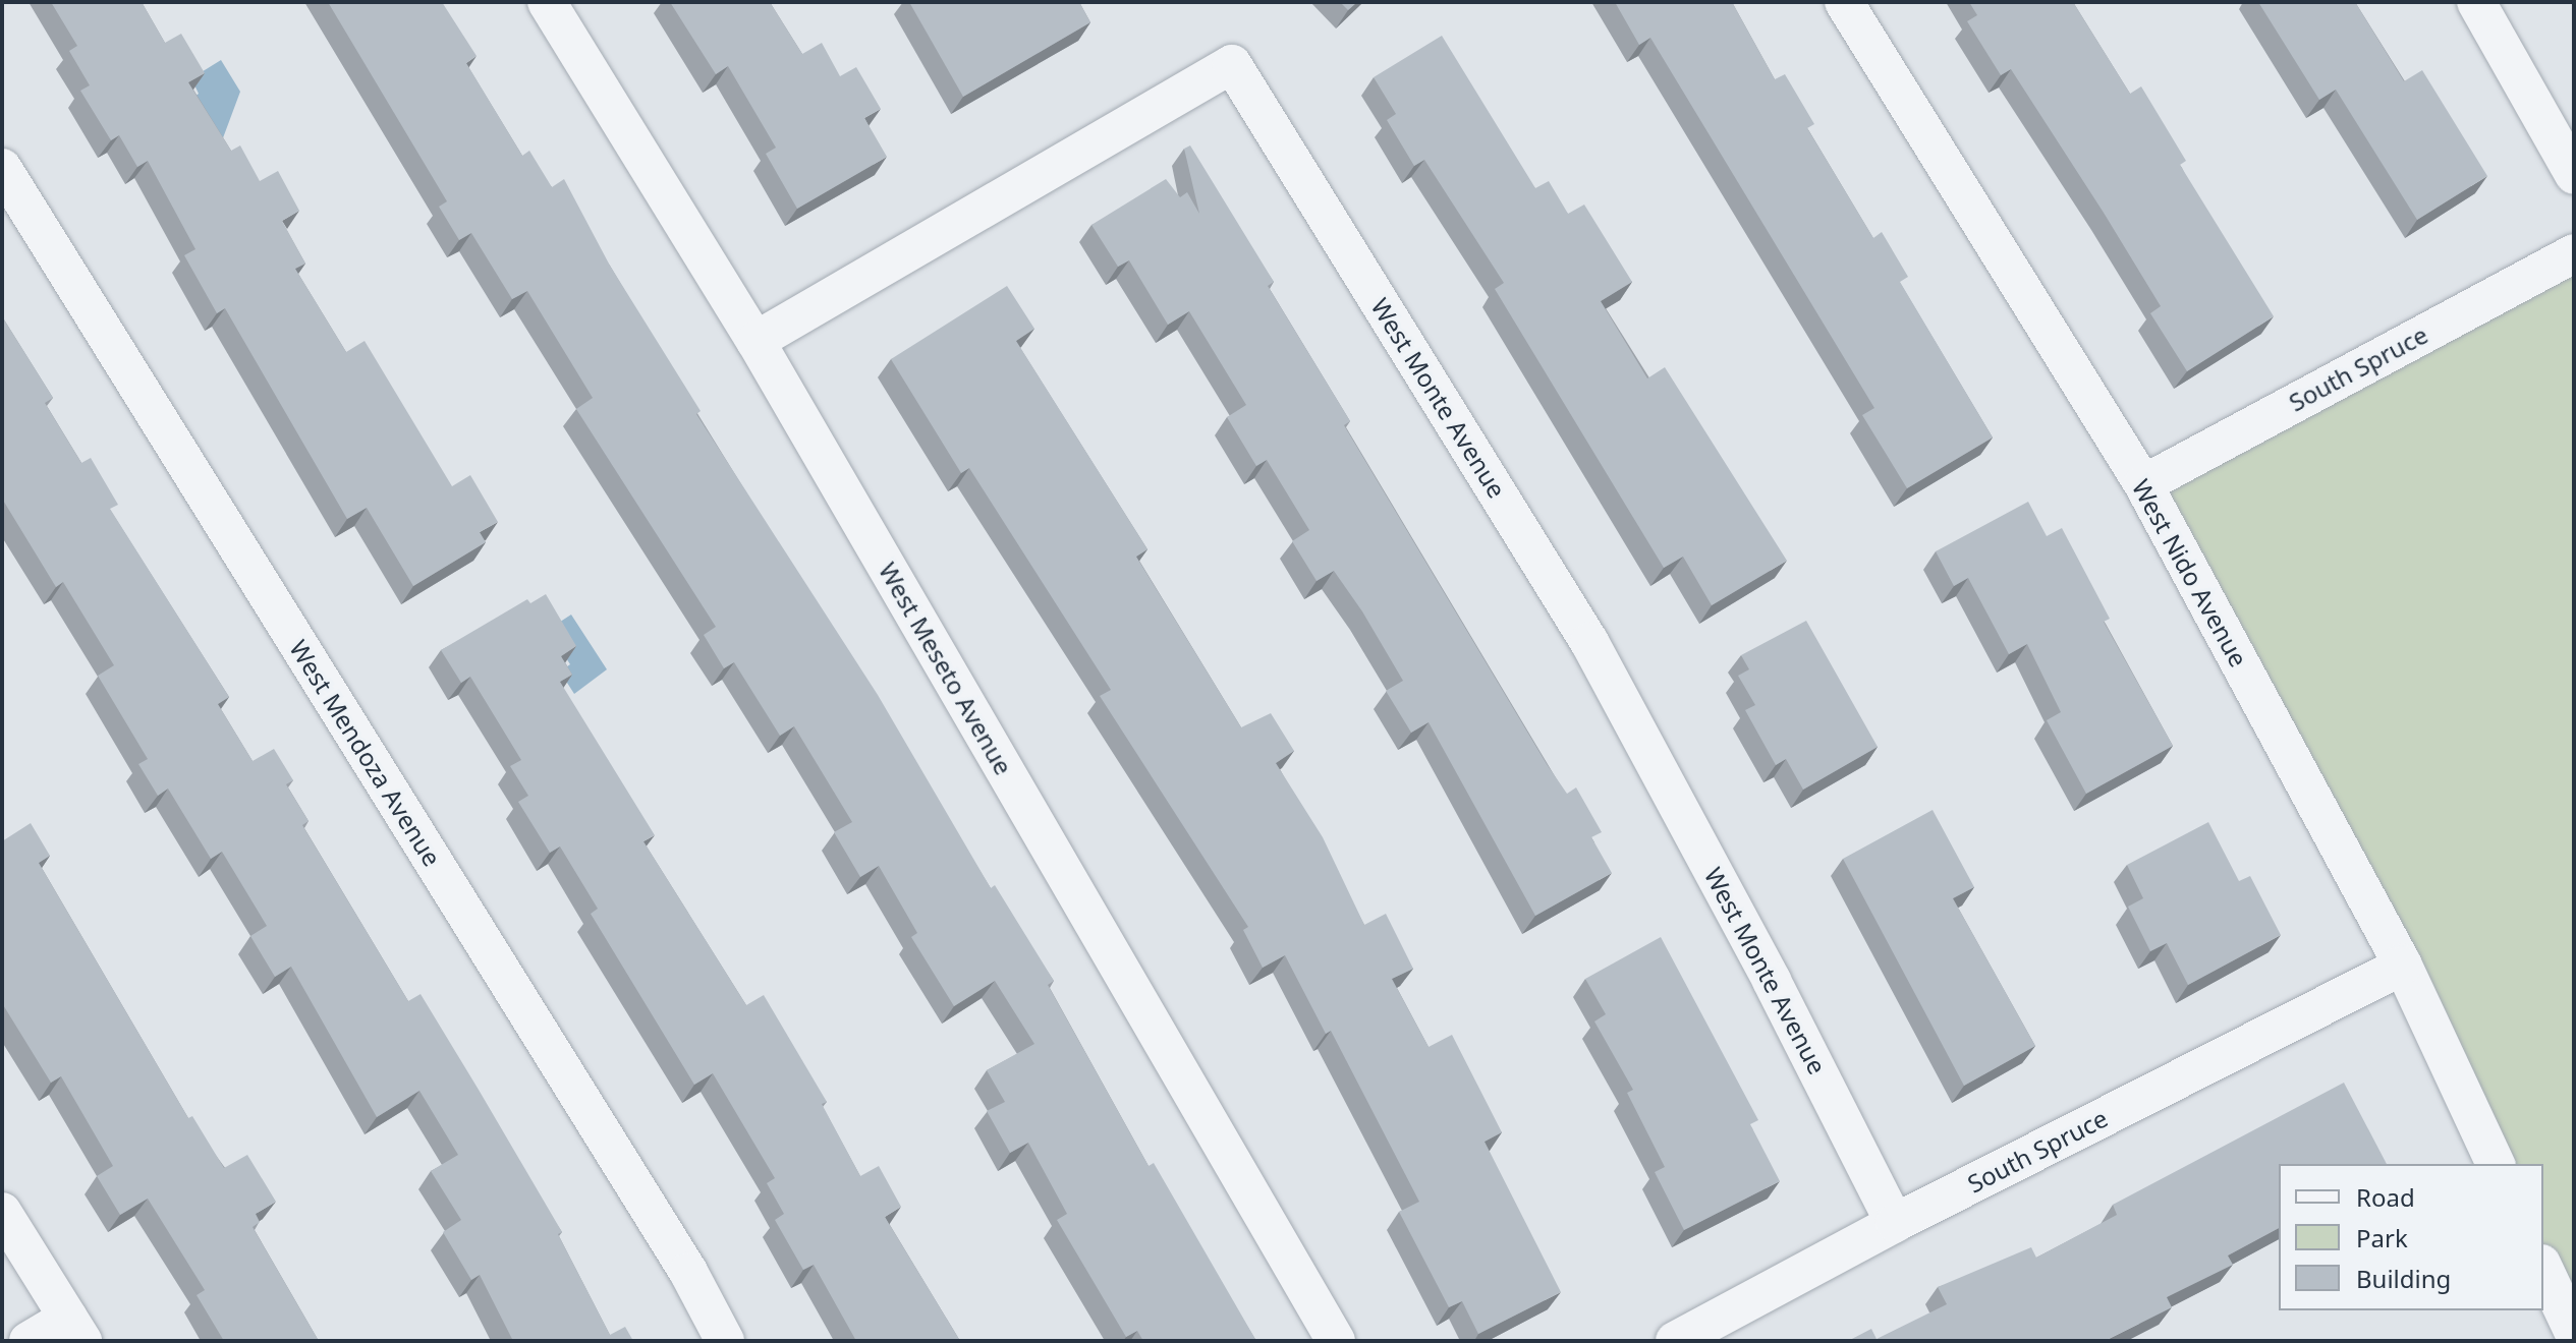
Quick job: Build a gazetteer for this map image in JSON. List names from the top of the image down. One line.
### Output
{"streets":{"street":["South Spruce","West Monte Avenue","West Nido Avenue","West Meseto Avenue","West Mendoza Avenue"]},"crossings":[["South Spruce","West Monte Avenue"],["South Spruce","West Nido Avenue"],["West Monte Avenue","West Meseto Avenue"]],"legend":["Road","Park","Building"]}
